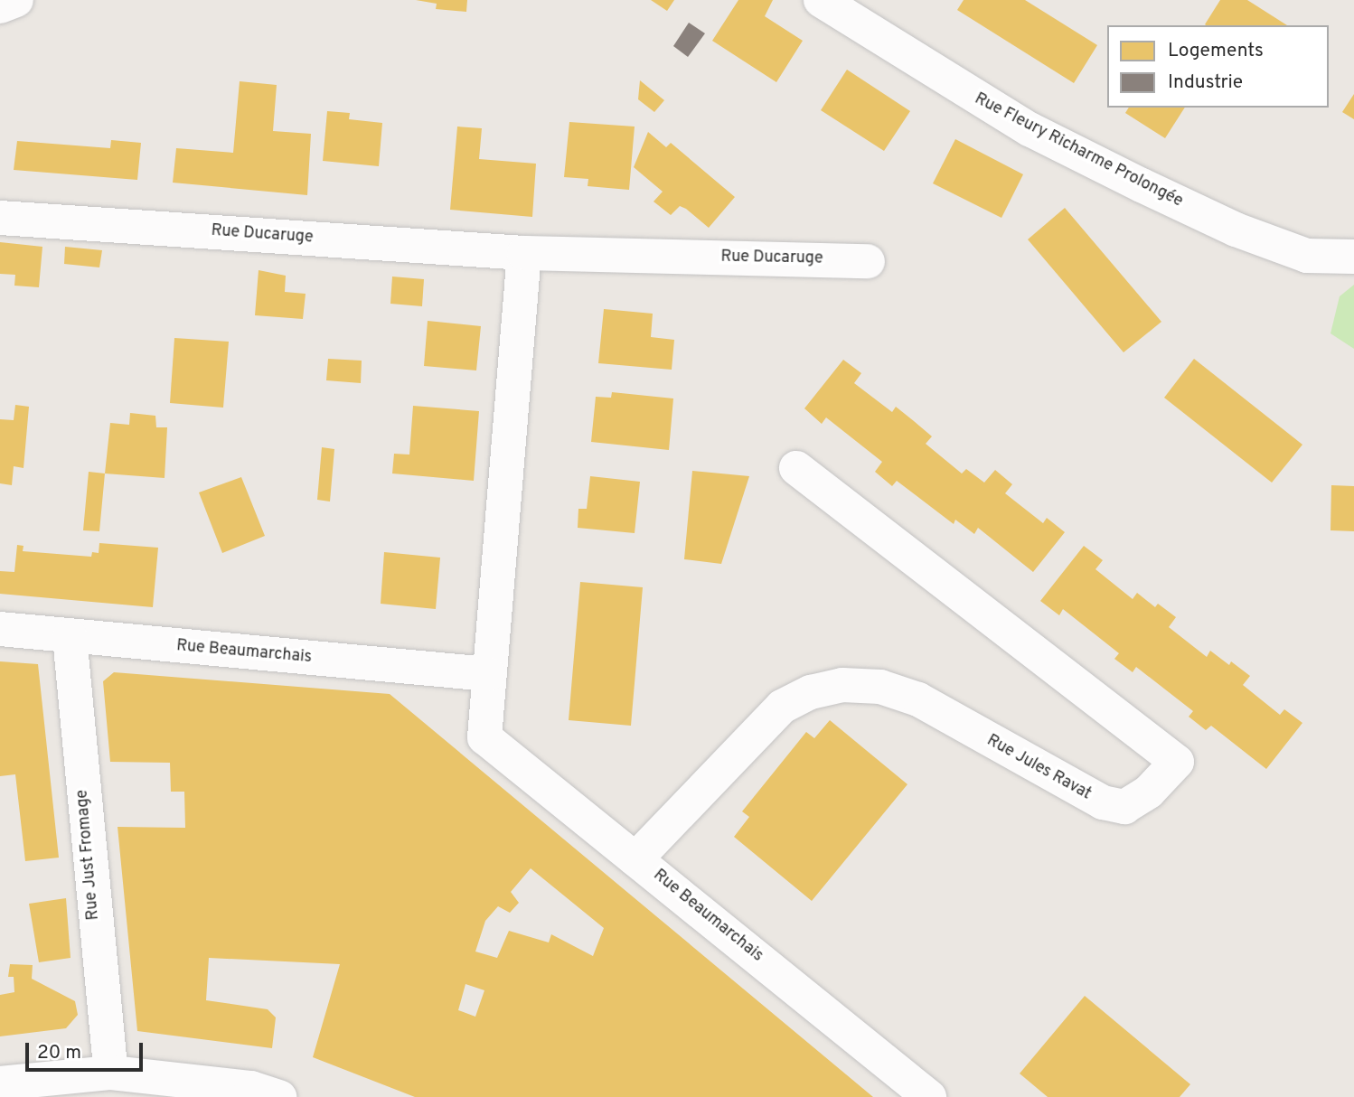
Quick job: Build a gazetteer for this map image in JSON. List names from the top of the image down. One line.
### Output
{"streets":{"street":["Rue Fleury Richarme Prolongée","Rue Ducaruge","Rue Beaumarchais","Rue Jules Ravat","Rue Just Fromage"]},"crossings":[["Rue Beaumarchais","Rue Jules Ravat"],["Rue Beaumarchais","Rue Just Fromage"]],"legend":["Logements","Industrie"],"scale_bar":"20 m"}
